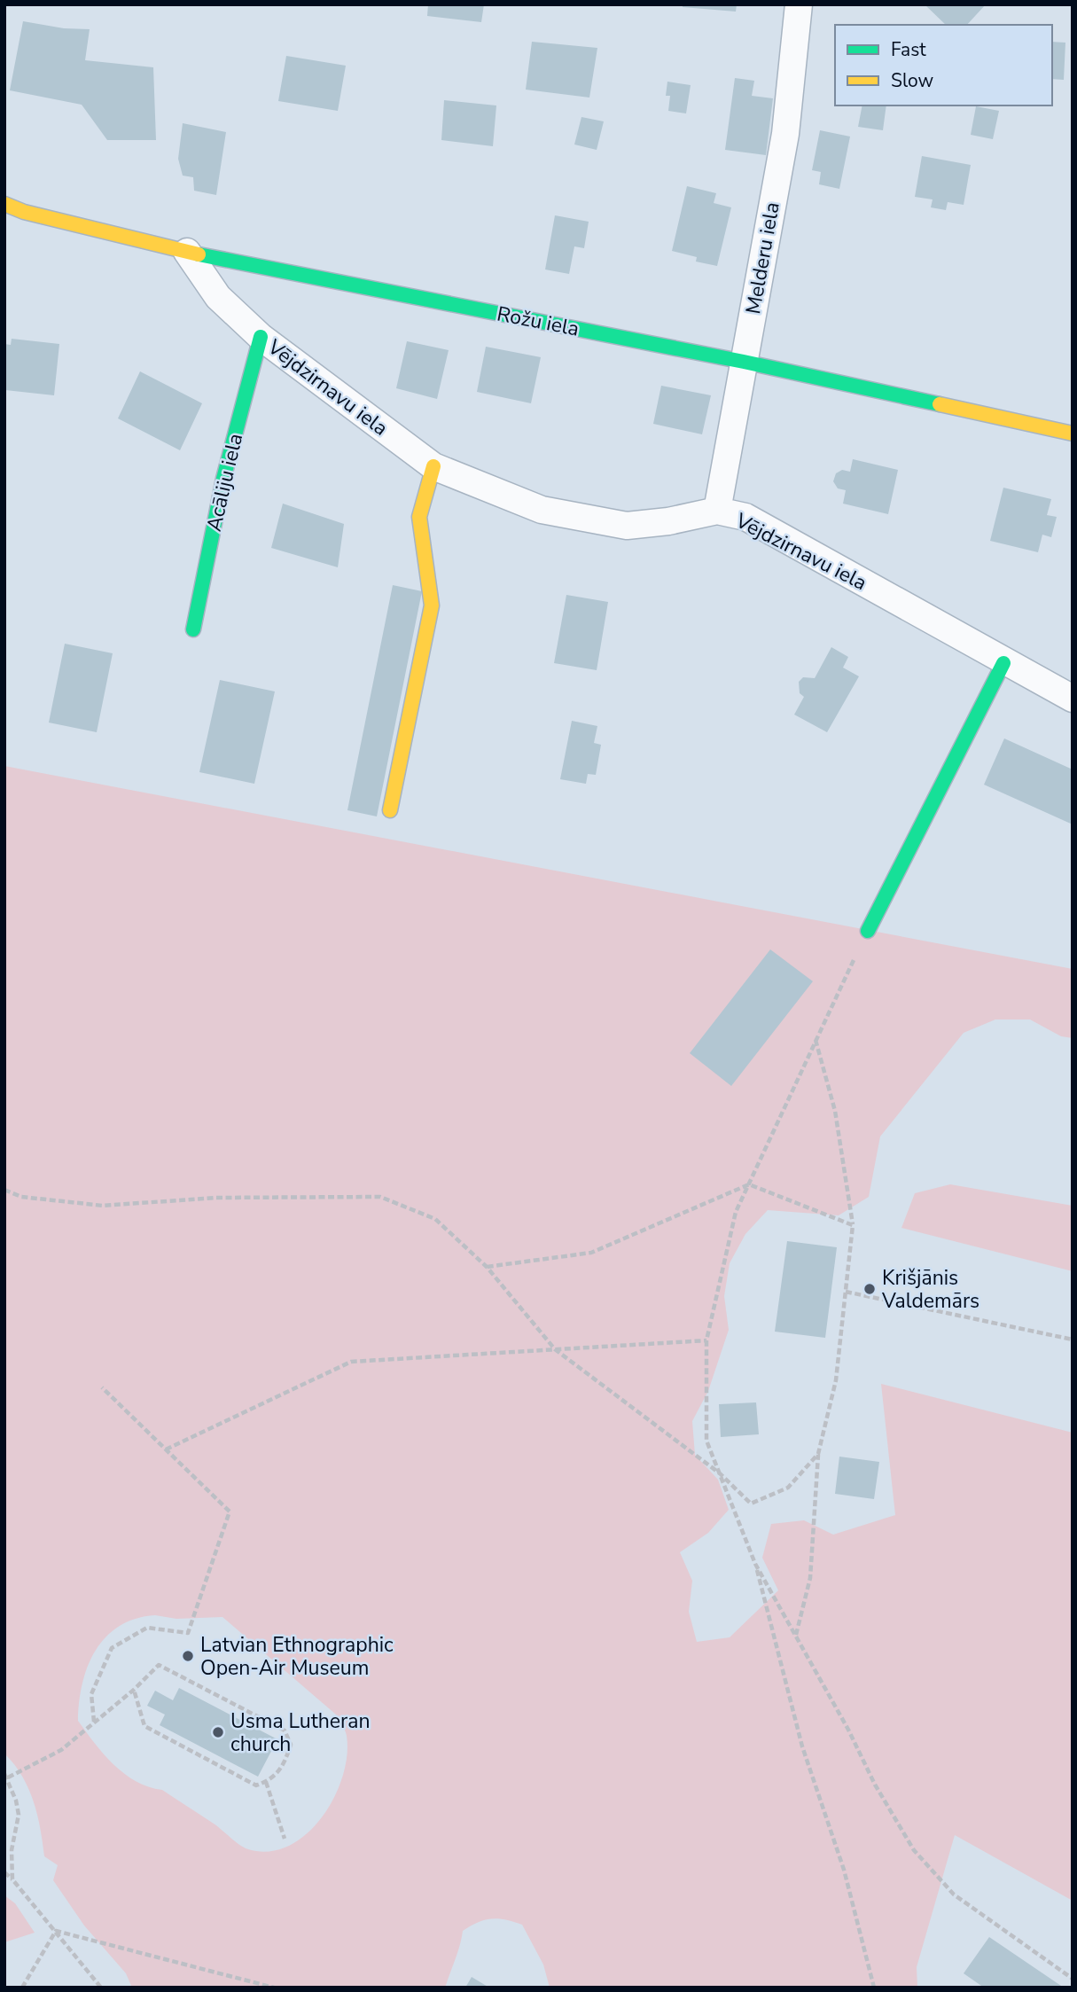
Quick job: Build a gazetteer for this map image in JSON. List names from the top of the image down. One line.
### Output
{"streets":{"street":["Melderu iela","Rožu iela","Vējdzirnavu iela","Acāliju iela"]},"crossings":[["Melderu iela","Rožu iela"],["Melderu iela","Vējdzirnavu iela"],["Rožu iela","Vējdzirnavu iela"],["Vējdzirnavu iela","Acāliju iela"]],"places":["Krišjānis Valdemārs","Latvian Ethnographic Open-Air Museum","Usma Lutheran church"],"legend":["Fast","Slow"]}
